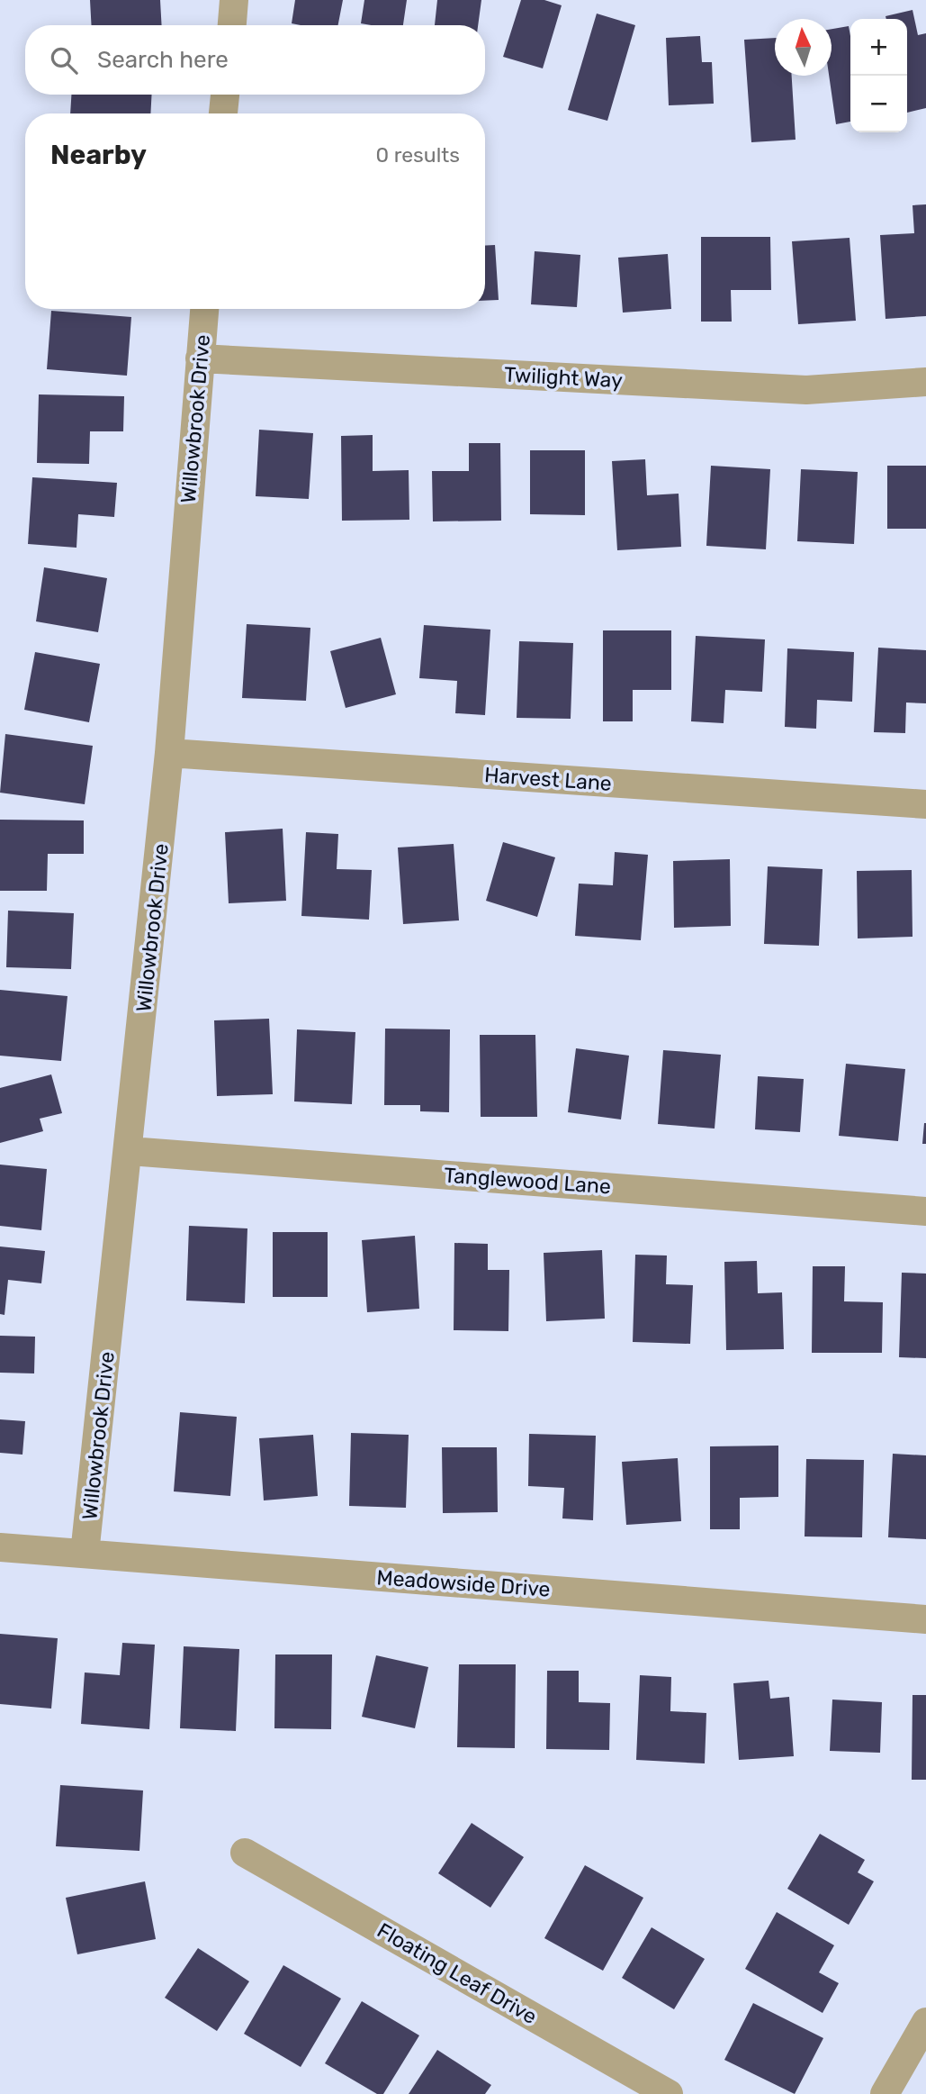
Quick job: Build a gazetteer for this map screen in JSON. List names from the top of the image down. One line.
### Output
{"streets":{"street":["Twilight Way","Willowbrook Drive","Harvest Lane","Tanglewood Lane","Meadowside Drive","Floating Leaf Drive"]},"crossings":[["Twilight Way","Willowbrook Drive"],["Willowbrook Drive","Harvest Lane"],["Willowbrook Drive","Tanglewood Lane"],["Willowbrook Drive","Meadowside Drive"]],"north":"top","page":{"map_buttons":["+","−"],"search":"Search here","heading":["Nearby","0 results"]}}
